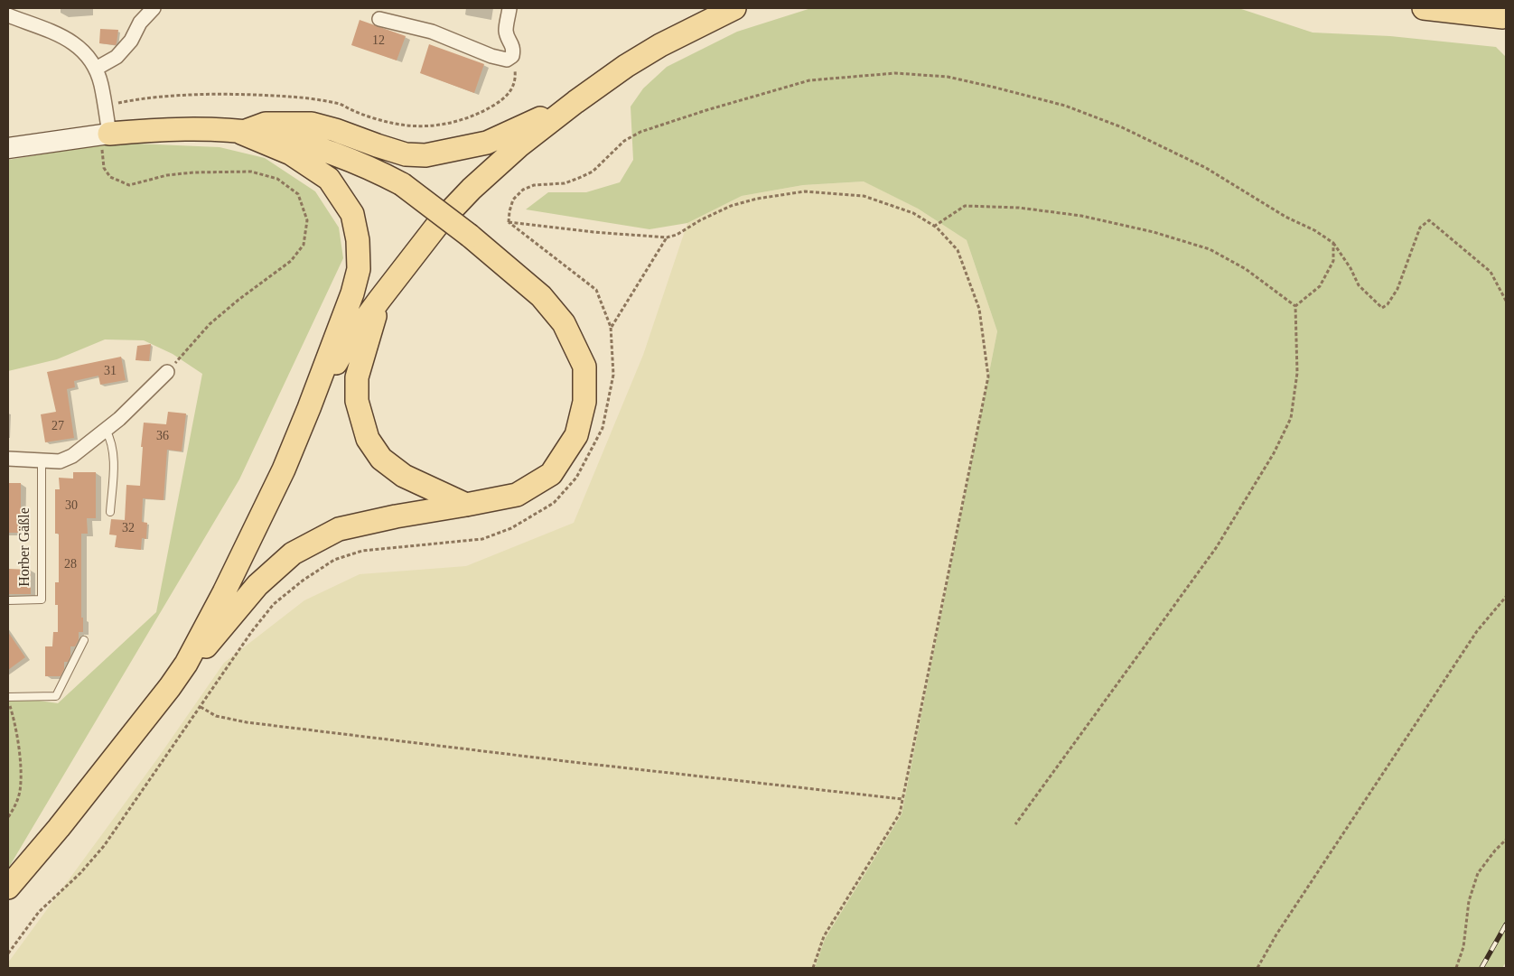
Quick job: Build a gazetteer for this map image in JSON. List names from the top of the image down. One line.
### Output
{"streets":{"lane":["Horber Gäßle"]},"house_numbers":["12","31","27","36","30","32","28"]}
